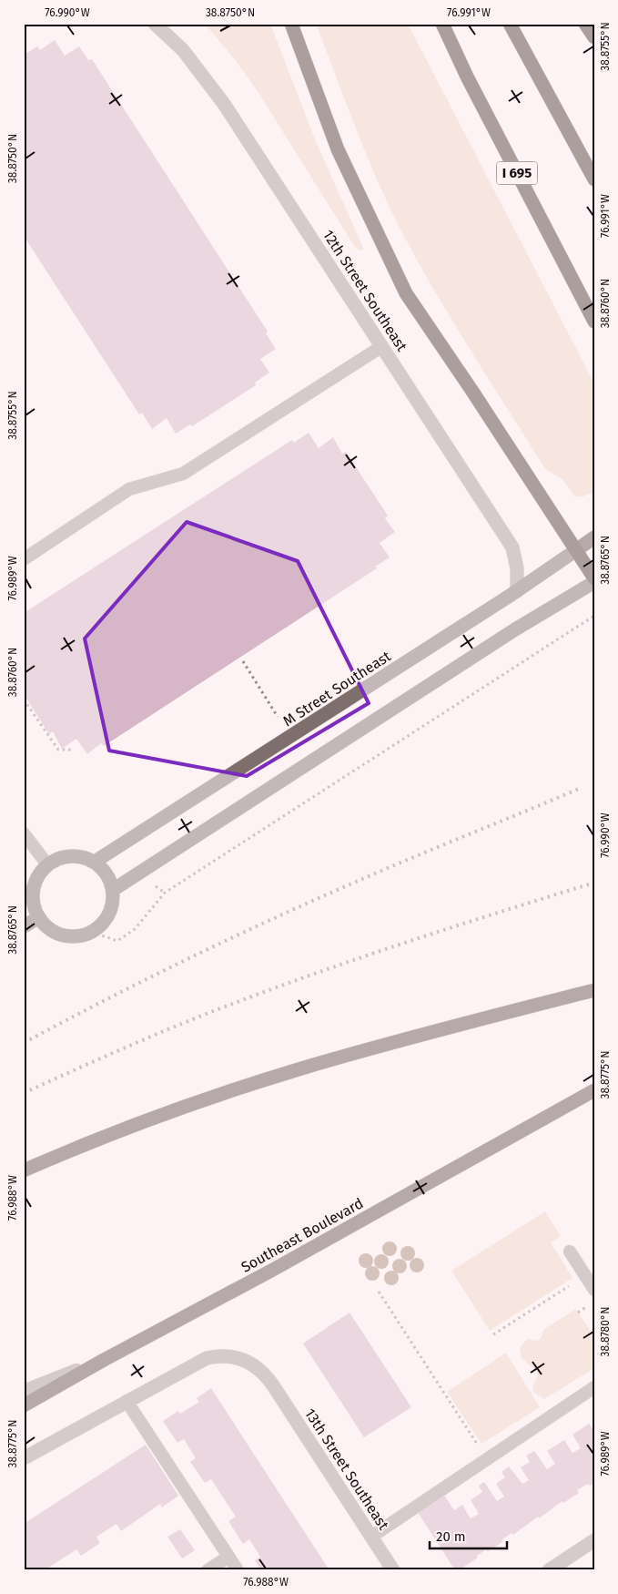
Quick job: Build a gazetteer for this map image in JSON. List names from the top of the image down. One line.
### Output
{"streets":{"highway":["I 695"],"main road":["M Street Southeast","Southeast Boulevard"],"street":["12th Street Southeast","13th Street Southeast"]},"crossings":[["12th Street Southeast","M Street Southeast"]],"scale_bar":"20 m","coordinates":["76.990°W","38.8750°N","76.991°W","38.8755°N","38.8760°N","38.8765°N","76.989°W","38.8775°N","76.988°W","38.8780°N"]}
